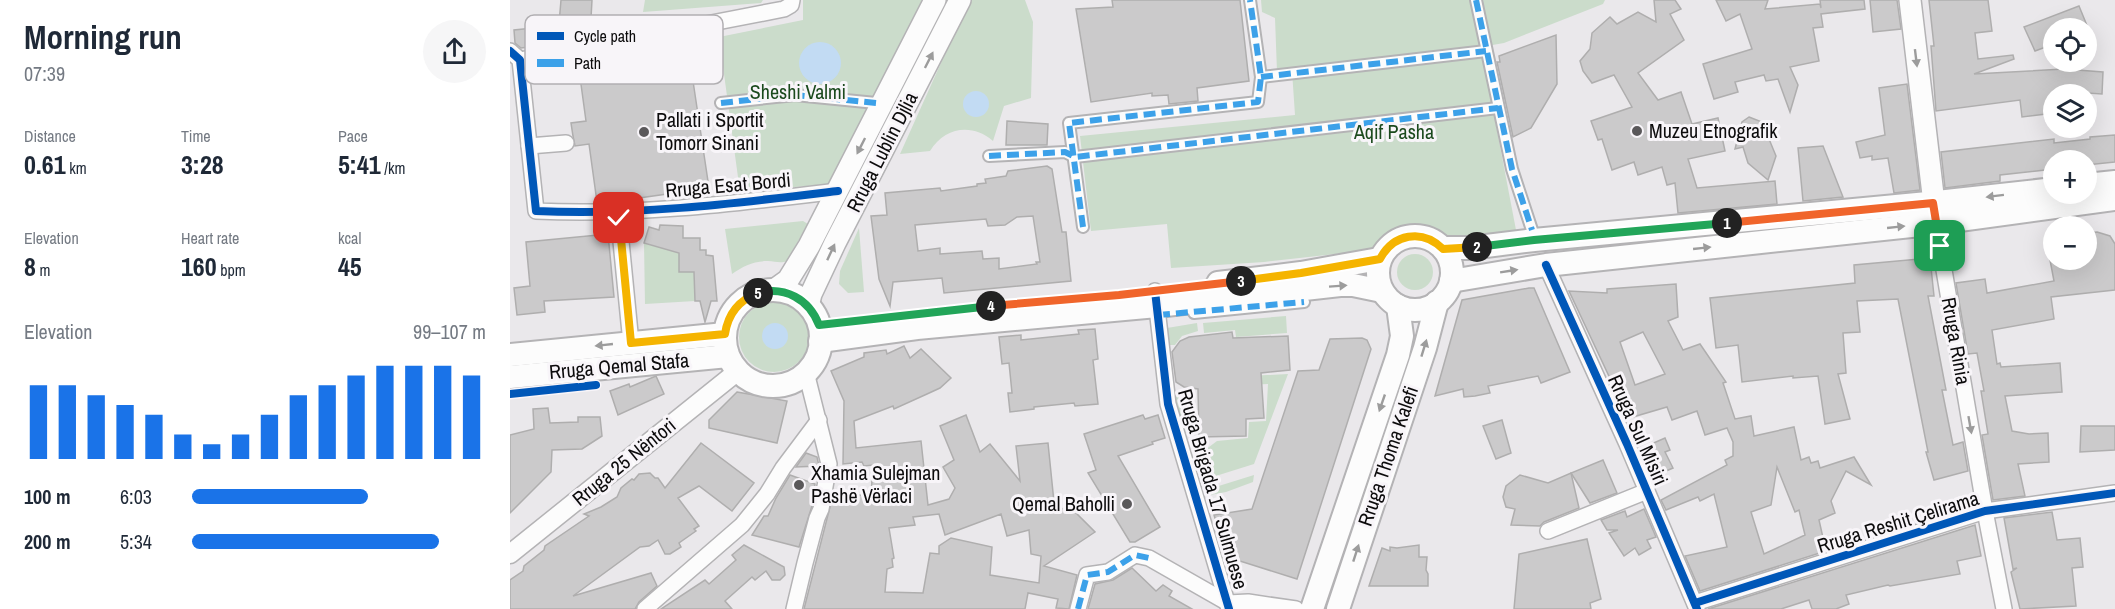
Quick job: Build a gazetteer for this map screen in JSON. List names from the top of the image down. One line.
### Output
{"streets":{"main road":["Rruga Lublin Djlia","Rruga Rinia","Rruga Qemal Stafa","Rruga Thoma Kalefi"],"street":["Rruga Esat Bordi","Rruga Sul Misiri","Rruga 25 Nëntori","Rruga Brigada 17 Sulmuese","Rruga Reshit Çelirama"]},"crossings":[["Rruga Lublin Djlia","Rruga Esat Bordi"],["Rruga Lublin Djlia","Rruga Qemal Stafa"],["Rruga Lublin Djlia","Rruga 25 Nëntori"],["Rruga Rinia","Rruga Reshit Çelirama"],["Rruga Qemal Stafa","Rruga 25 Nëntori"],["Rruga Sul Misiri","Rruga Reshit Çelirama"]],"one_way":["Rruga Rinia"],"parks":["Sheshi Valmi","Aqif Pasha"],"places":["Muzeu Etnografik","Pallati i Sportit Tomorr Sinani","Xhamia Sulejman Pashë Vërlaci","Qemal Baholli"],"legend":["Cycle path","Path"],"page":{"heading":["Morning run","07:39"],"map_buttons":["+","−"],"stats":[["Distance","0.61 km"],["Time","3:28"],["Pace","5:41 /km"],["Elevation","8 m"],["Heart rate","160 bpm"],["kcal","45"]],"pins":["1","2","3","5","4"],"chart":["Elevation","99–107 m"],"list":[{"name":"100 m","note":"6:03"},{"name":"200 m","note":"5:34"}]}}
